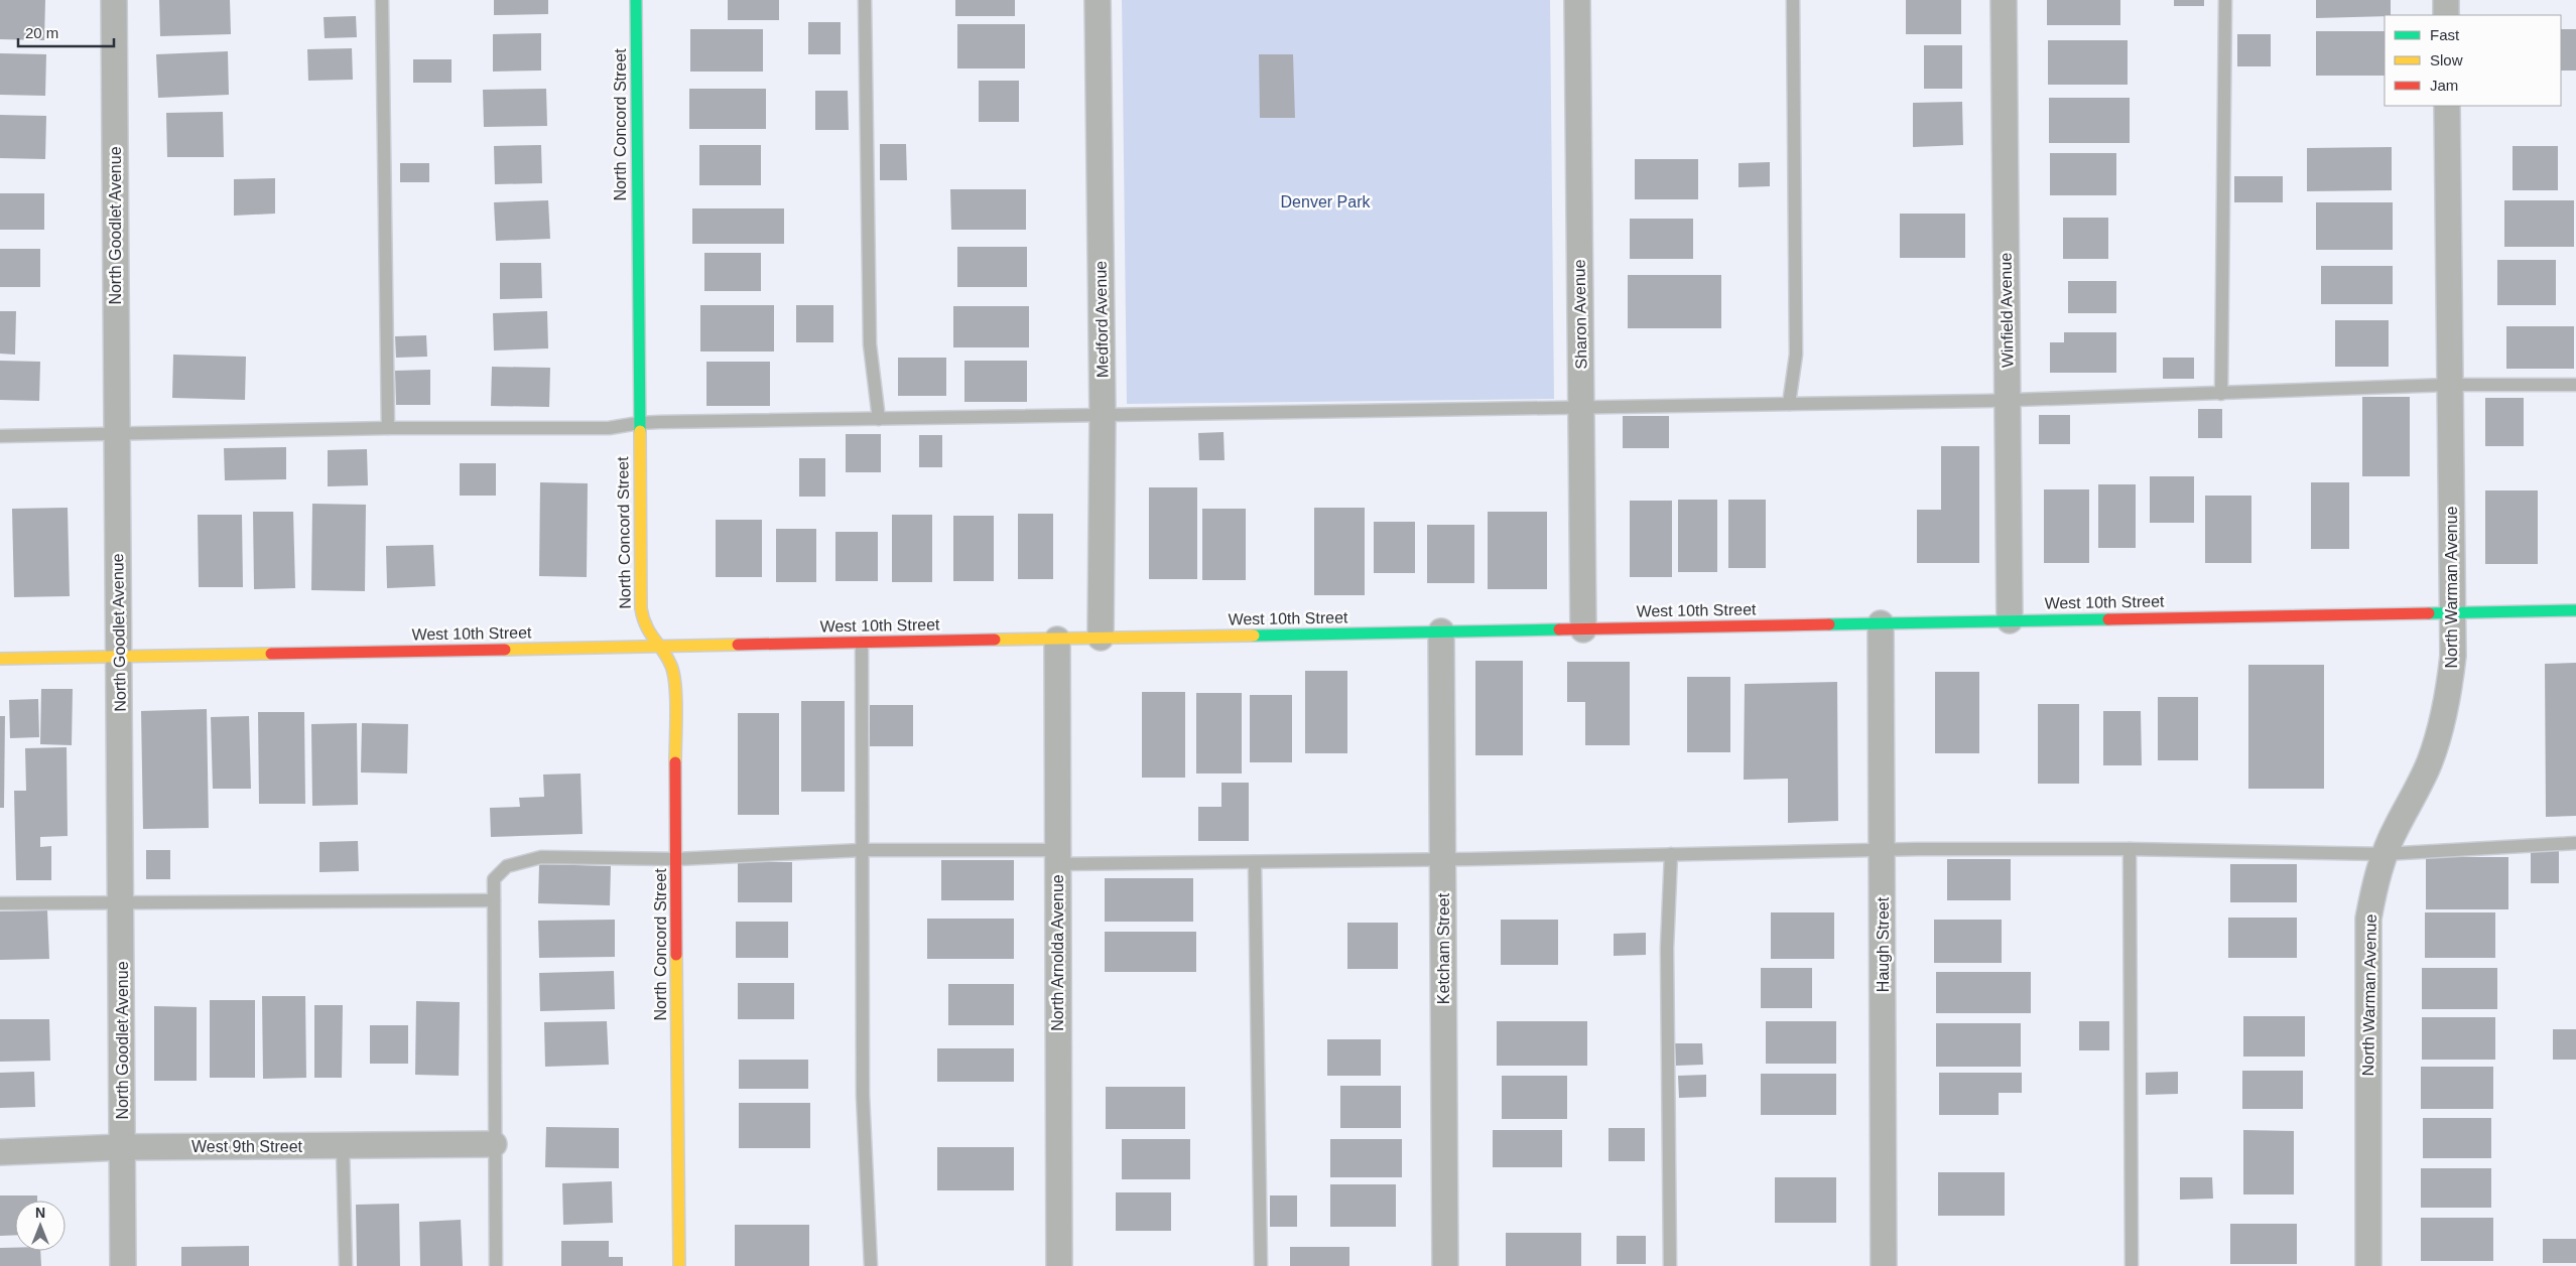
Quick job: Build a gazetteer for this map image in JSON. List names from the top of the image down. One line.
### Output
{"streets":{"main road":["North Concord Street","West 10th Street"],"street":["North Goodlet Avenue","Winfield Avenue","Sharon Avenue","Medford Avenue","North Warman Avenue","Haugh Street","Ketcham Street","North Arnolda Avenue","West 9th Street"]},"crossings":[["North Concord Street","West 10th Street"],["North Goodlet Avenue","West 10th Street"],["North Goodlet Avenue","West 9th Street"],["Winfield Avenue","West 10th Street"],["Sharon Avenue","West 10th Street"],["Medford Avenue","West 10th Street"],["North Warman Avenue","West 10th Street"],["West 10th Street","Haugh Street"],["West 10th Street","Ketcham Street"],["West 10th Street","North Arnolda Avenue"]],"parks":["Denver Park"],"legend":["Fast","Slow","Jam"],"scale_bar":"20 m","north":"top"}
